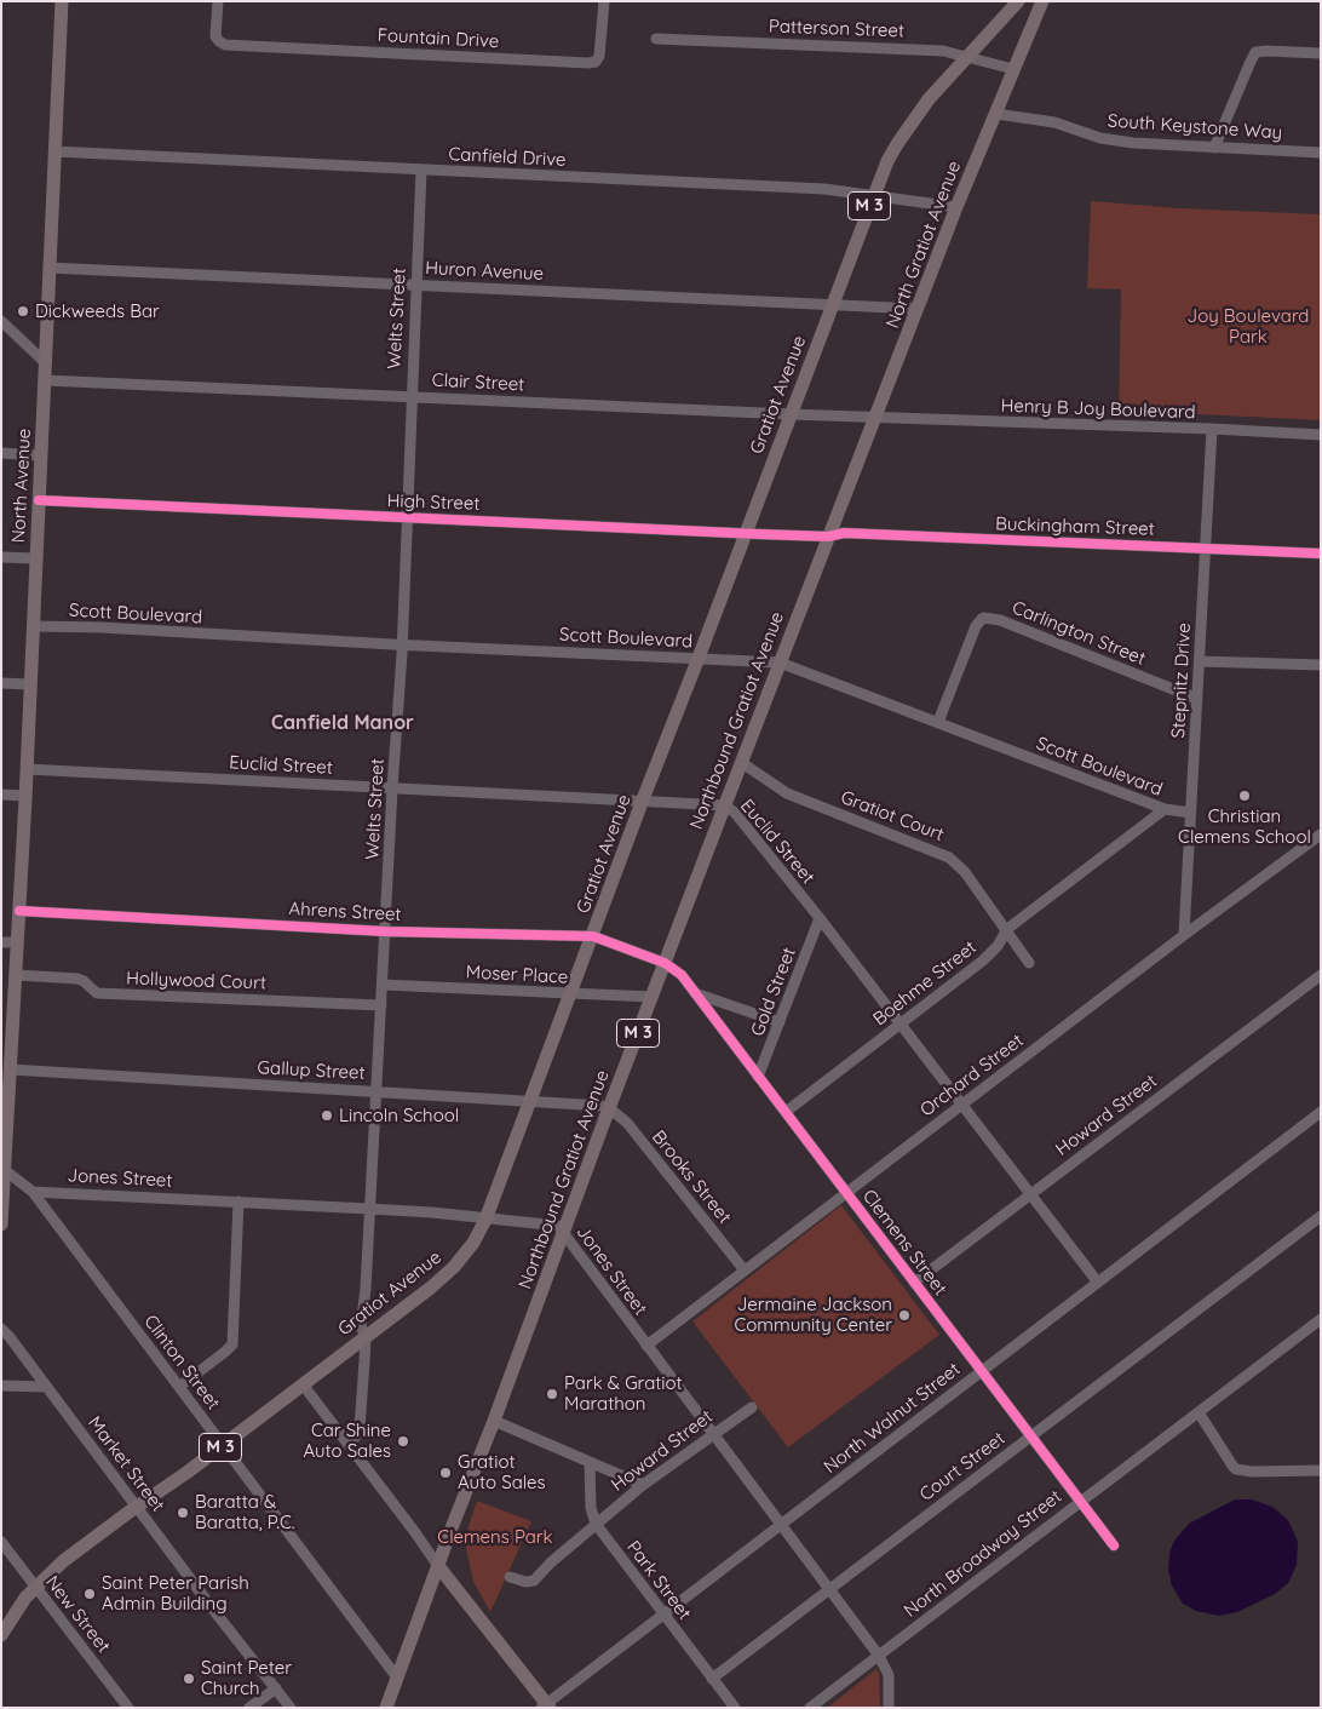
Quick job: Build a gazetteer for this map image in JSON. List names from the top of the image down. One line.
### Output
{"streets":{"main road":["M 3","North Gratiot Avenue","Gratiot Avenue","North Avenue","Northbound Gratiot Avenue"],"street":["Patterson Street","Fountain Drive","South Keystone Way","Canfield Drive","Huron Avenue","Welts Street","Clair Street","Henry B Joy Boulevard","High Street","Buckingham Street","Scott Boulevard","Carlington Street","Stepnitz Drive","Euclid Street","Gratiot Court","Ahrens Street","Moser Place","Hollywood Court","Boehme Street","Gold Street","Gallup Street","Orchard Street","Howard Street","Brooks Street","Jones Street","Clemens Street","Clinton Street","North Walnut Street","Market Street","Court Street","North Broadway Street","Park Street","New Street"]},"crossings":[["Patterson Street","North Gratiot Avenue"],["Patterson Street","Gratiot Avenue"],["South Keystone Way","North Gratiot Avenue"],["Canfield Drive","North Gratiot Avenue"],["Canfield Drive","Welts Street"],["Canfield Drive","Gratiot Avenue"],["Canfield Drive","North Avenue"],["North Gratiot Avenue","Huron Avenue"],["North Gratiot Avenue","Clair Street"],["North Gratiot Avenue","Henry B Joy Boulevard"],["North Gratiot Avenue","Northbound Gratiot Avenue"],["Huron Avenue","Welts Street"],["Huron Avenue","Gratiot Avenue"],["Huron Avenue","North Avenue"],["Welts Street","Clair Street"],["Welts Street","Gratiot Avenue"],["Welts Street","High Street"],["Welts Street","Scott Boulevard"],["Welts Street","Euclid Street"],["Welts Street","Ahrens Street"],["Welts Street","Moser Place"],["Welts Street","Hollywood Court"],["Welts Street","Gallup Street"],["Welts Street","Jones Street"],["Clair Street","Gratiot Avenue"],["Clair Street","Henry B Joy Boulevard"],["Clair Street","North Avenue"],["Gratiot Avenue","High Street"],["Gratiot Avenue","Scott Boulevard"],["Gratiot Avenue","Euclid Street"],["Gratiot Avenue","Ahrens Street"],["Gratiot Avenue","Moser Place"],["Gratiot Avenue","Gallup Street"],["Gratiot Avenue","Jones Street"],["Gratiot Avenue","Clinton Street"],["Gratiot Avenue","Market Street"],["Gratiot Avenue","New Street"],["Henry B Joy Boulevard","Stepnitz Drive"],["North Avenue","High Street"],["North Avenue","Scott Boulevard"],["North Avenue","Euclid Street"],["North Avenue","Ahrens Street"],["North Avenue","Hollywood Court"],["North Avenue","Gallup Street"],["High Street","Buckingham Street"],["High Street","Northbound Gratiot Avenue"],["Buckingham Street","Stepnitz Drive"],["Buckingham Street","Northbound Gratiot Avenue"],["Scott Boulevard","Carlington Street"],["Scott Boulevard","Stepnitz Drive"],["Scott Boulevard","Northbound Gratiot Avenue"],["Scott Boulevard","Boehme Street"],["Carlington Street","Stepnitz Drive"],["Stepnitz Drive","Orchard Street"],["Northbound Gratiot Avenue","Euclid Street"],["Northbound Gratiot Avenue","Gratiot Court"],["Northbound Gratiot Avenue","Ahrens Street"],["Northbound Gratiot Avenue","Moser Place"],["Northbound Gratiot Avenue","Gallup Street"],["Northbound Gratiot Avenue","Brooks Street"],["Northbound Gratiot Avenue","Jones Street"],["Northbound Gratiot Avenue","Clemens Street"],["Northbound Gratiot Avenue","Clinton Street"],["Euclid Street","Boehme Street"],["Euclid Street","Gold Street"],["Euclid Street","Orchard Street"],["Euclid Street","Howard Street"],["Euclid Street","North Walnut Street"],["Gratiot Court","Boehme Street"],["Ahrens Street","Clemens Street"],["Boehme Street","Clemens Street"],["Gold Street","Clemens Street"],["Gallup Street","Brooks Street"],["Orchard Street","Brooks Street"],["Orchard Street","Jones Street"],["Orchard Street","Clemens Street"],["Howard Street","Jones Street"],["Howard Street","Clemens Street"],["Howard Street","Park Street"],["Jones Street","Clinton Street"],["Jones Street","North Walnut Street"],["Jones Street","Court Street"],["Jones Street","North Broadway Street"],["Clemens Street","North Walnut Street"],["Clemens Street","Court Street"],["Clemens Street","North Broadway Street"],["North Walnut Street","Park Street"],["Court Street","Park Street"]],"districts":["Canfield Manor"],"parks":["Joy Boulevard Park","Clemens Park"],"places":["Dickweeds Bar","Christian Clemens School","Lincoln School","Jermaine Jackson Community Center","Park & Gratiot Marathon","Car Shine Auto Sales","Gratiot Auto Sales","Baratta & Baratta, P.C.","Saint Peter Parish Admin Building","Saint Peter Church"]}
